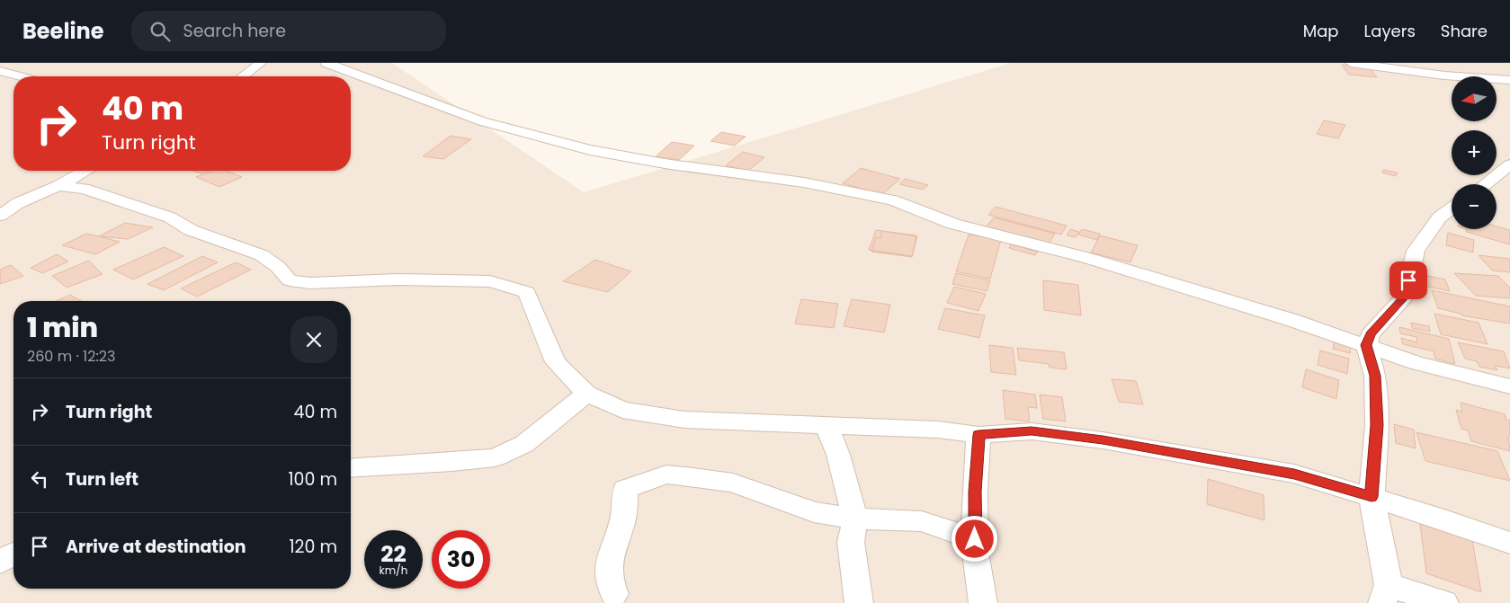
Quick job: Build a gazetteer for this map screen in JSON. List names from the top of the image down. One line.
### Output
{"north":"left","page":{"header":"Beeline","search":"Search here","nav":["Map","Layers","Share"],"map_buttons":["+","−"],"turn":["40 m","Turn right"],"heading":["1 min","260 m · 12:23"],"list":[{"name":"Turn right","value":"40 m"},{"name":"Turn left","value":"100 m"},{"name":"Arrive at destination","value":"120 m"}],"speed":"22 km/h","limit":"30"}}
